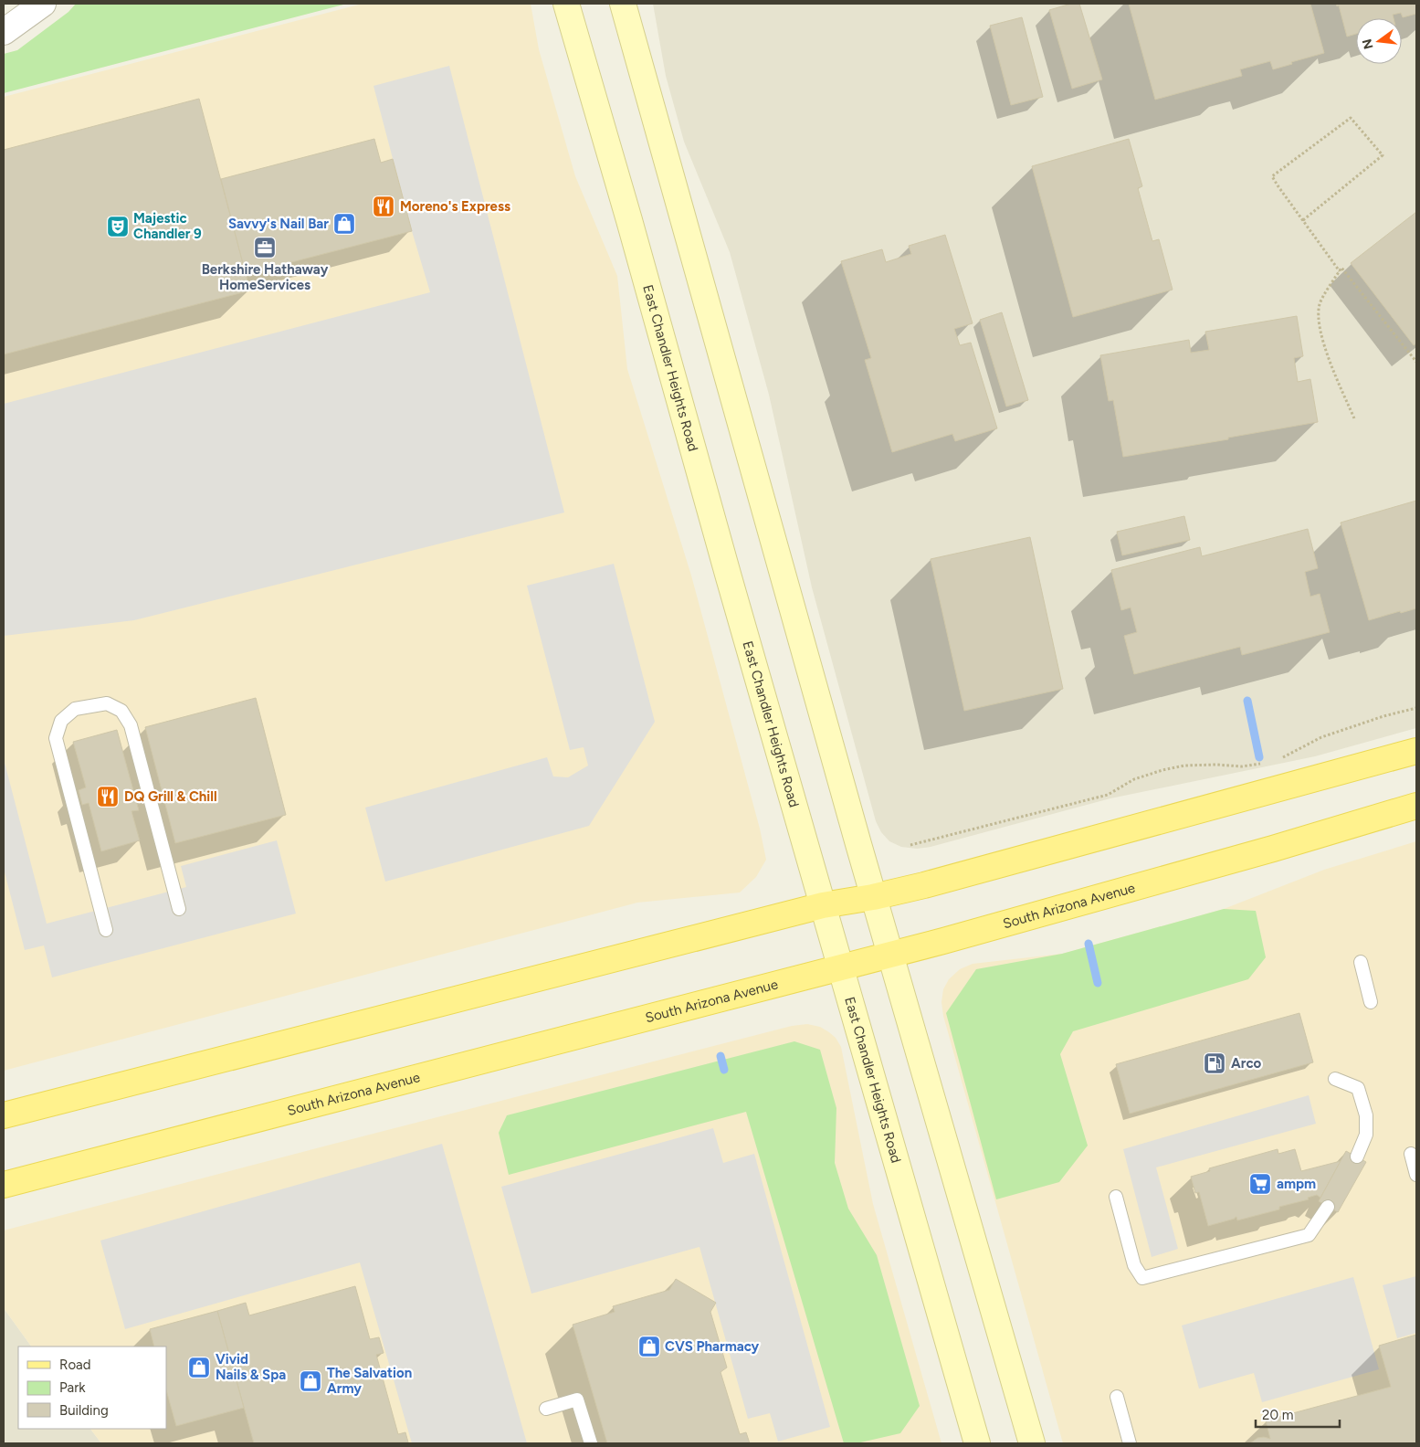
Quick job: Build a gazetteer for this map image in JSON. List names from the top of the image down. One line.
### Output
{"streets":{"main road":["East Chandler Heights Road","South Arizona Avenue"]},"crossings":[["East Chandler Heights Road","South Arizona Avenue"]],"places":{"restaurant":["Moreno's Express","DQ Grill & Chill"],"shop":["Savvy's Nail Bar","CVS Pharmacy","Vivid Nails & Spa","The Salvation Army"],"theatre":["Majestic Chandler 9"],"office":["Berkshire Hathaway HomeServices"],"fuel station":["Arco"],"supermarket":["ampm"]},"legend":["Road","Park","Building"],"scale_bar":"20 m","north":"left"}
